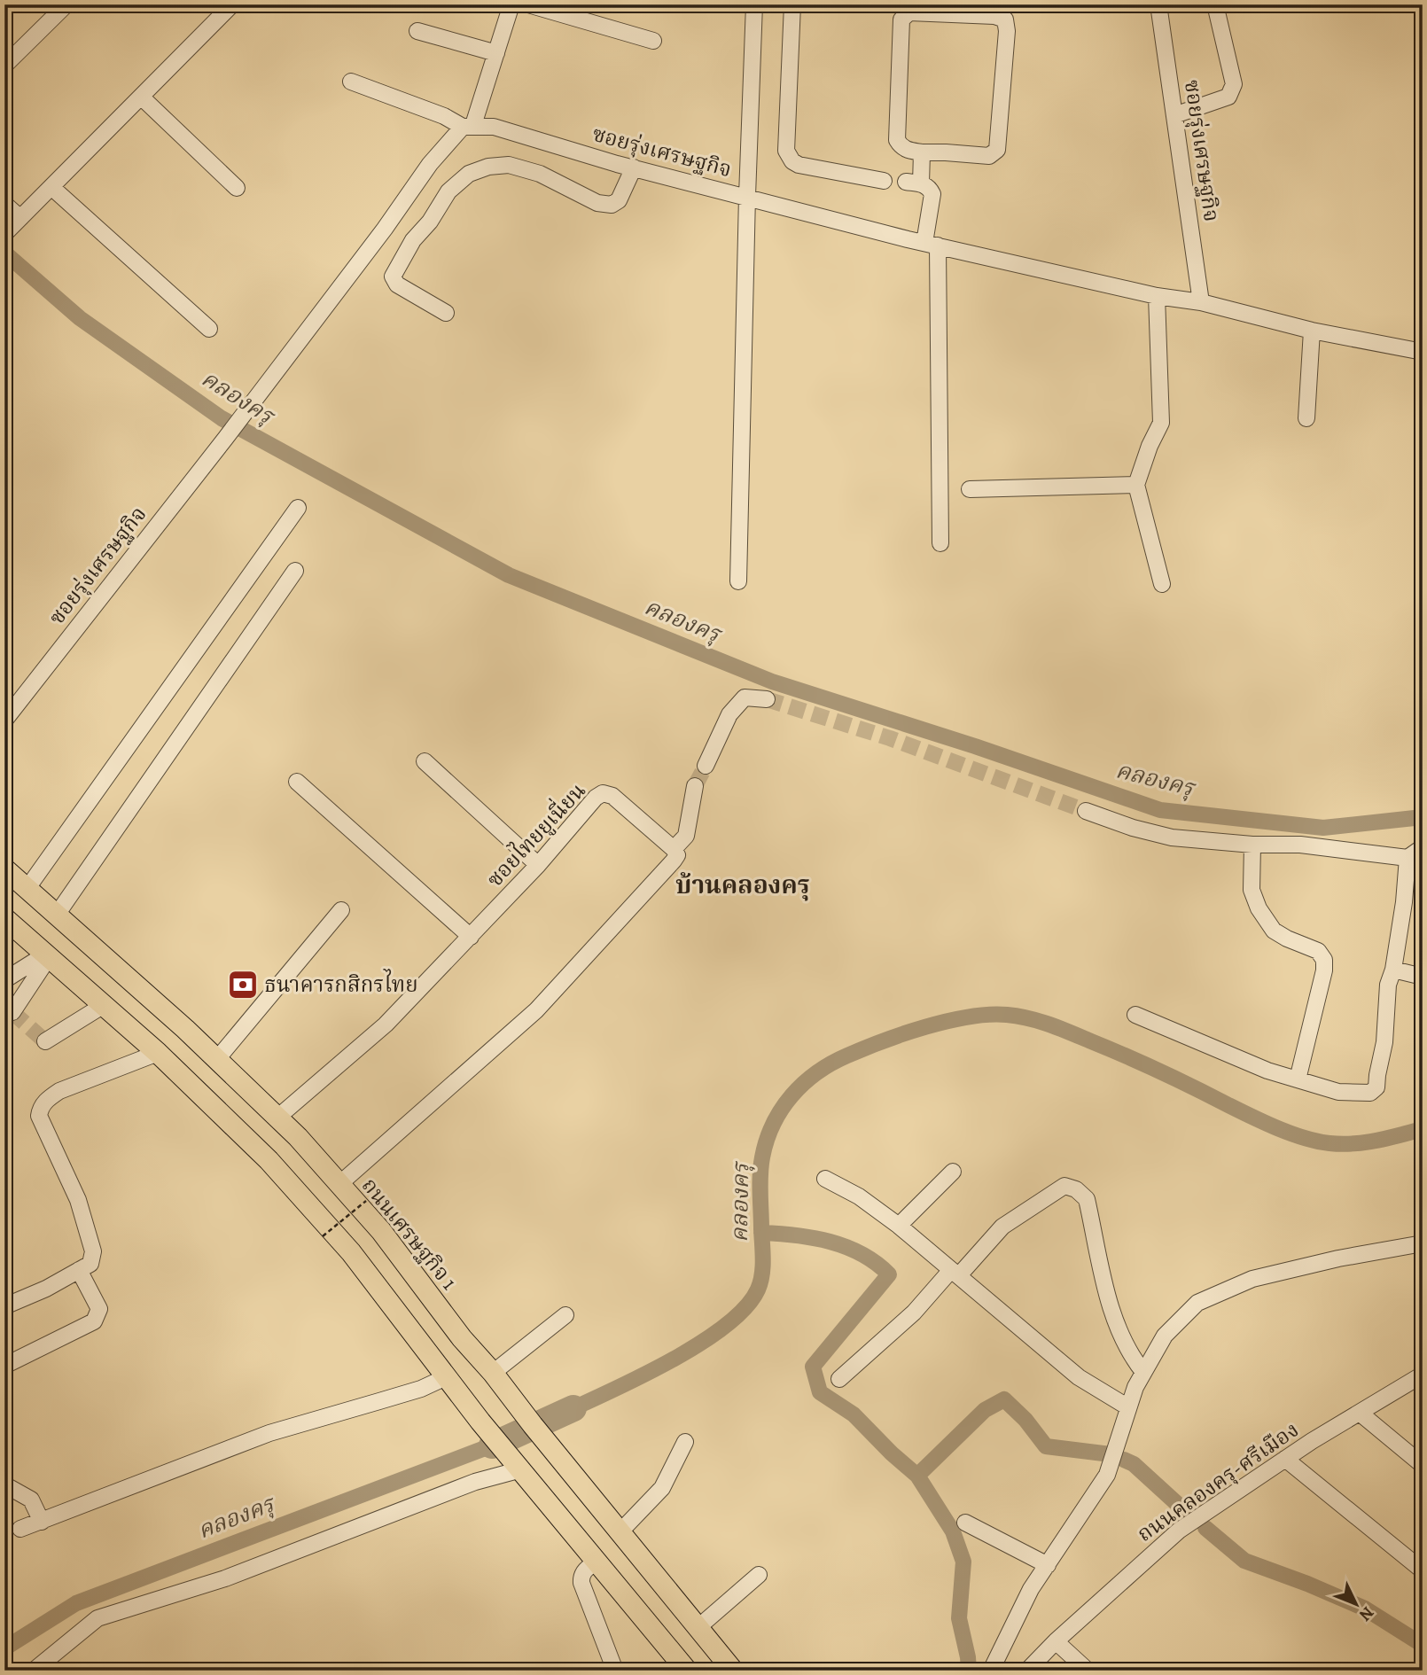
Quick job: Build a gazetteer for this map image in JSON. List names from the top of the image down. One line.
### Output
{"streets":{"main road":["ถนนเศรษฐกิจ 1"],"street":["ซอยรุ่งเศรษฐกิจ","ซอยไทยยูเนี่ยน","ถนนคลองครุ-ศรีเมือง"]},"crossings":[["ซอยไทยยูเนี่ยน","ถนนเศรษฐกิจ 1"]],"districts":["บ้านคลองครุ"],"water":["คลองครุ"],"places":{"bank":["ธนาคารกสิกรไทย"]},"north":"bottom right"}
